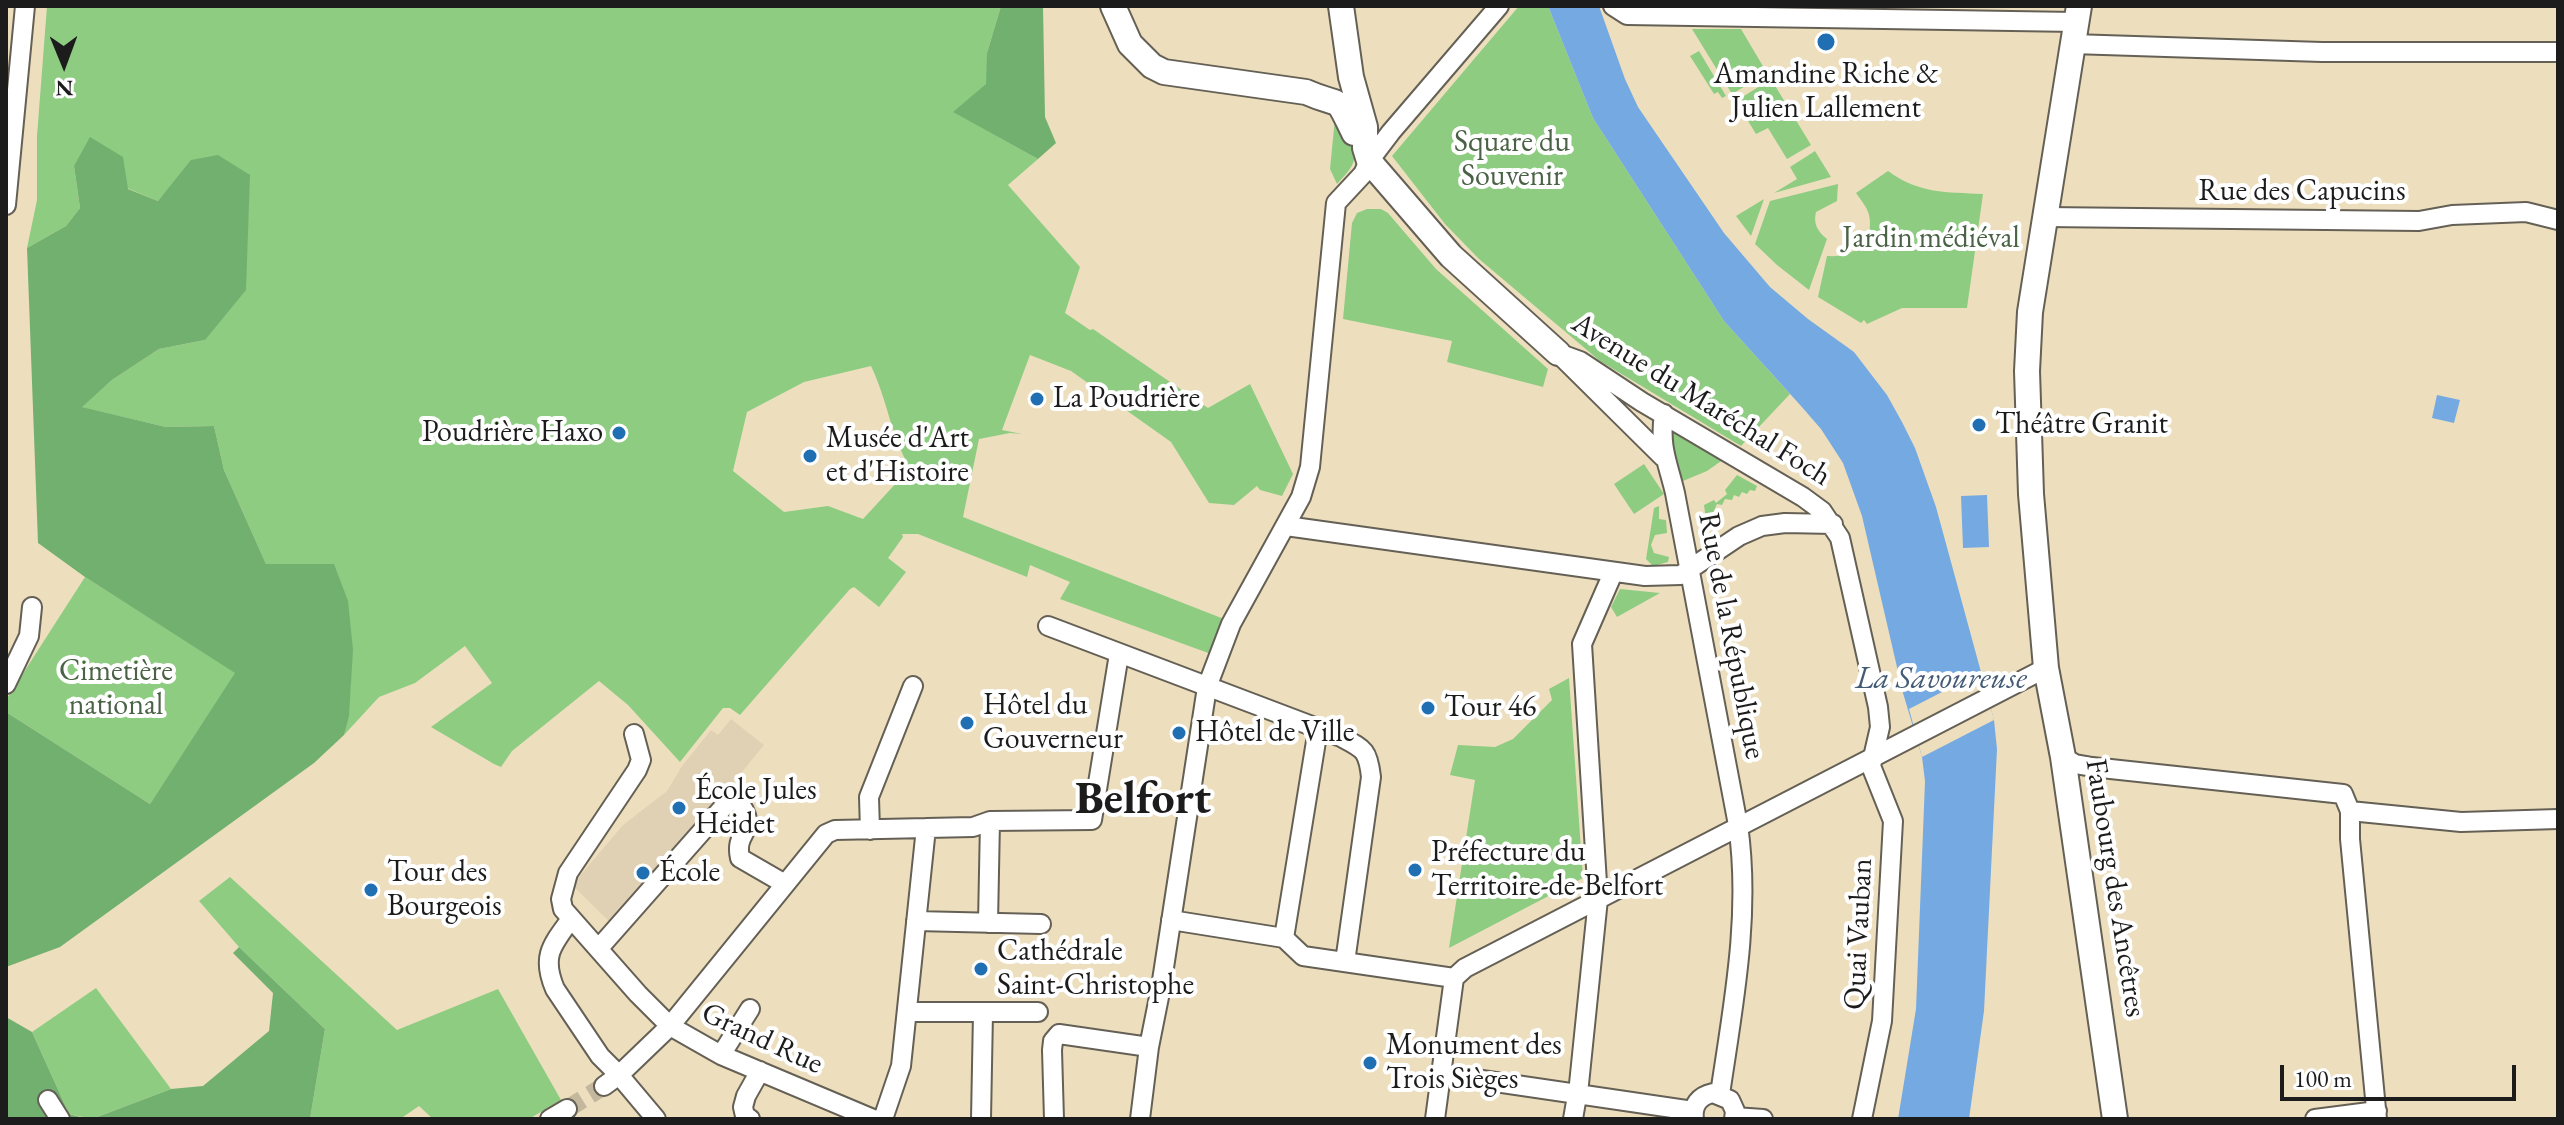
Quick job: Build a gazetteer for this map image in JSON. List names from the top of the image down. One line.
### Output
{"streets":{"main road":["Avenue du Maréchal Foch","Faubourg des Ancêtres"],"street":["Rue des Capucins","Rue de la République","Quai Vauban","Grand Rue"]},"crossings":[["Rue des Capucins","Faubourg des Ancêtres"],["Avenue du Maréchal Foch","Rue de la République"],["Avenue du Maréchal Foch","Quai Vauban"]],"districts":["Belfort"],"water":["La Savoureuse"],"parks":["Square du Souvenir","Jardin médiéval","Cimetière national"],"places":["Amandine Riche & Julien Lallement","La Poudrière","Théâtre Granit","Poudrière Haxo","Musée d'Art et d'Histoire","Tour 46","Hôtel du Gouverneur","Hôtel de Ville","École Jules Heidet","Préfecture du Territoire-de-Belfort","École","Tour des Bourgeois","Cathédrale Saint-Christophe","Monument des Trois Sièges"],"scale_bar":"100 m","north":"bottom"}
